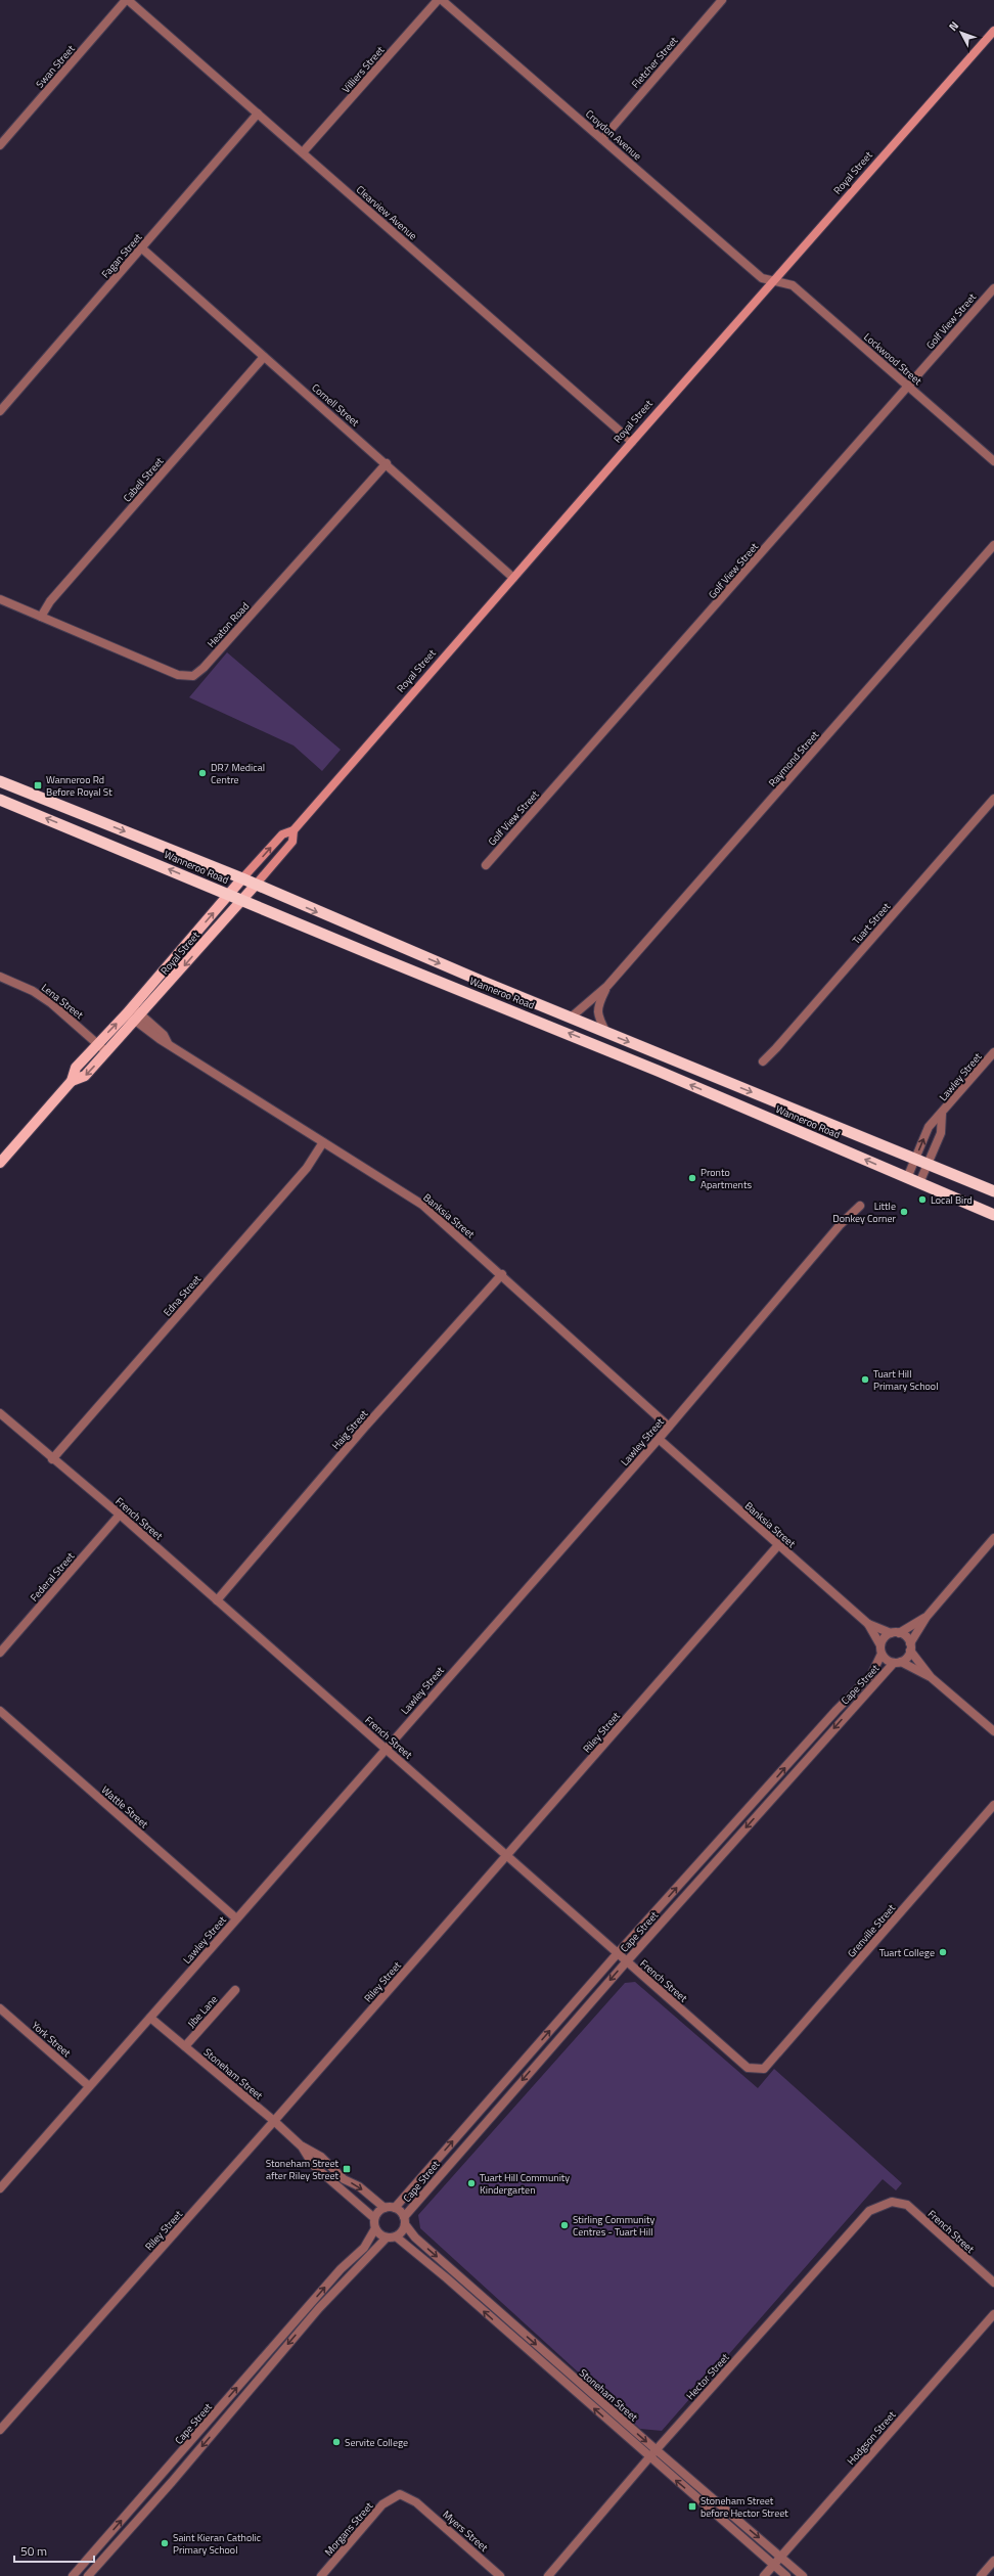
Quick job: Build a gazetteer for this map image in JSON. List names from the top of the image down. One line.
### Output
{"streets":{"highway":["Wanneroo Road"],"main road":["Royal Street"],"street":["Fletcher Street","Swan Street","Villiers Street","Croydon Avenue","Clearview Avenue","Fagan Street","Golf View Street","Lockwood Street","Cornell Street","Cabell Street","Heaton Road","Raymond Street","Tuart Street","Lena Street","Lawley Street","Banksia Street","Edna Street","Haig Street","French Street","Federal Street","Cape Street","Riley Street","Wattle Street","Grenville Street","Jibe Lane","York Street","Stoneham Street","Hector Street","Hodgson Street","Morgans Street","Myers Street"]},"crossings":[["Fletcher Street","Croydon Avenue"],["Swan Street","Clearview Avenue"],["Villiers Street","Clearview Avenue"],["Croydon Avenue","Royal Street"],["Croydon Avenue","Lockwood Street"],["Royal Street","Clearview Avenue"],["Royal Street","Lockwood Street"],["Royal Street","Cornell Street"],["Royal Street","Wanneroo Road"],["Royal Street","Lena Street"],["Royal Street","Banksia Street"],["Clearview Avenue","Fagan Street"],["Fagan Street","Cornell Street"],["Golf View Street","Lockwood Street"],["Cornell Street","Cabell Street"],["Cornell Street","Heaton Road"],["Cabell Street","Heaton Road"],["Raymond Street","Wanneroo Road"],["Wanneroo Road","Lawley Street"],["Lawley Street","Banksia Street"],["Lawley Street","French Street"],["Lawley Street","Wattle Street"],["Lawley Street","York Street"],["Lawley Street","Stoneham Street"],["Banksia Street","Edna Street"],["Banksia Street","Haig Street"],["Banksia Street","Cape Street"],["Banksia Street","Riley Street"],["Edna Street","French Street"],["Haig Street","French Street"],["French Street","Federal Street"],["French Street","Cape Street"],["French Street","Riley Street"],["French Street","Grenville Street"],["French Street","Hector Street"],["Cape Street","Stoneham Street"],["Riley Street","Stoneham Street"],["Jibe Lane","Stoneham Street"],["Stoneham Street","Hector Street"],["Stoneham Street","Hodgson Street"],["Morgans Street","Myers Street"]],"places":{"other":["DR7 Medical Centre","Pronto Apartments","Local Bird","Little Donkey Corner","Tuart Hill Primary School","Tuart College","Tuart Hill Community Kindergarten","Stirling Community Centres - Tuart Hill","Servite College","Saint Kieran Catholic Primary School"],"transit":["Wanneroo Rd Before Royal St","Stoneham Street after Riley Street","Stoneham Street before Hector Street"]},"scale_bar":"50 m","north":"top left"}
